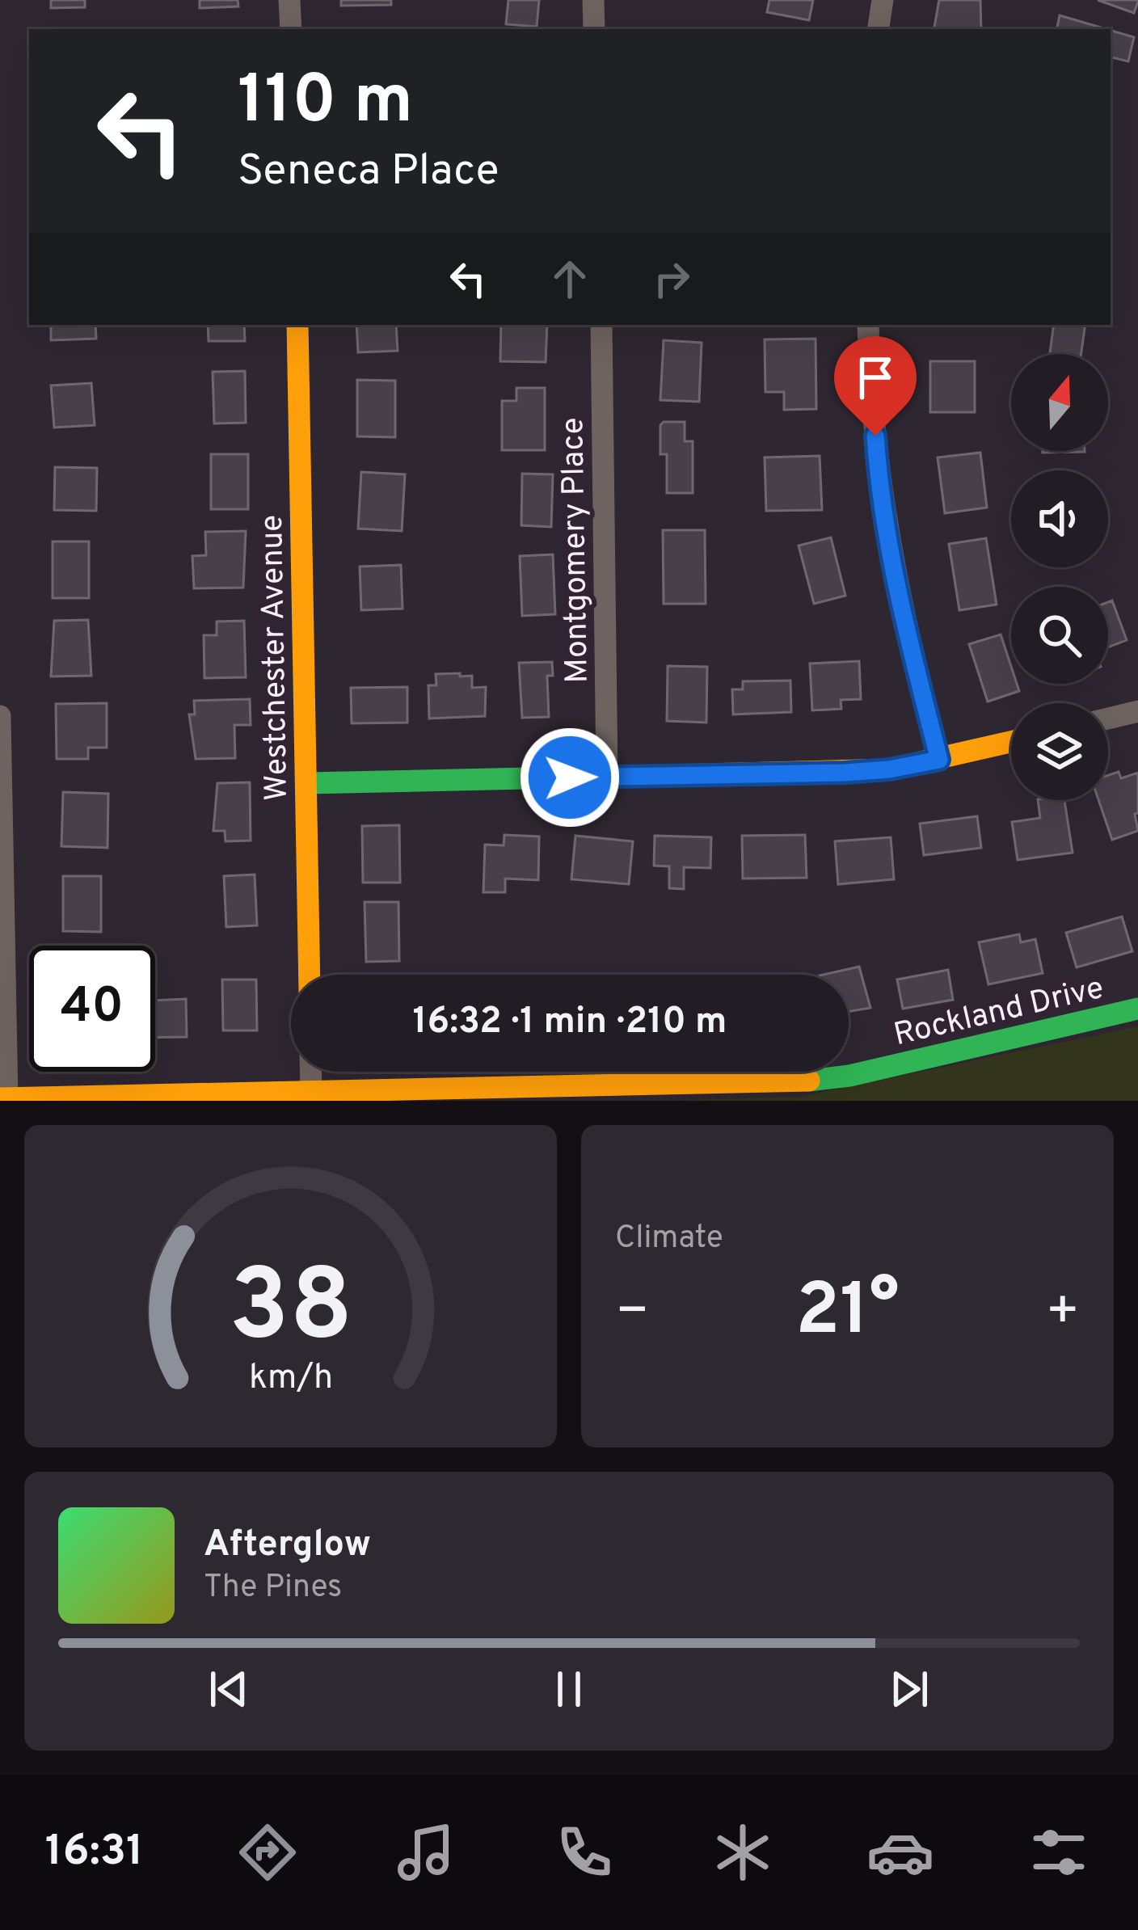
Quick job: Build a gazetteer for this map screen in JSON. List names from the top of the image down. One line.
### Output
{"streets":{"street":["Montgomery Place","Westchester Avenue","Rockland Drive"]},"north":"top","page":{"turn":["110 m","Seneca Place"],"limit":"40","trip":"16:32 · 1 min · 210 m","tile":"Climate","heat":["−","21°","+"],"song":["Afterglow","The Pines"],"tabs":"16:31","gauge":["38","km/h"]}}
